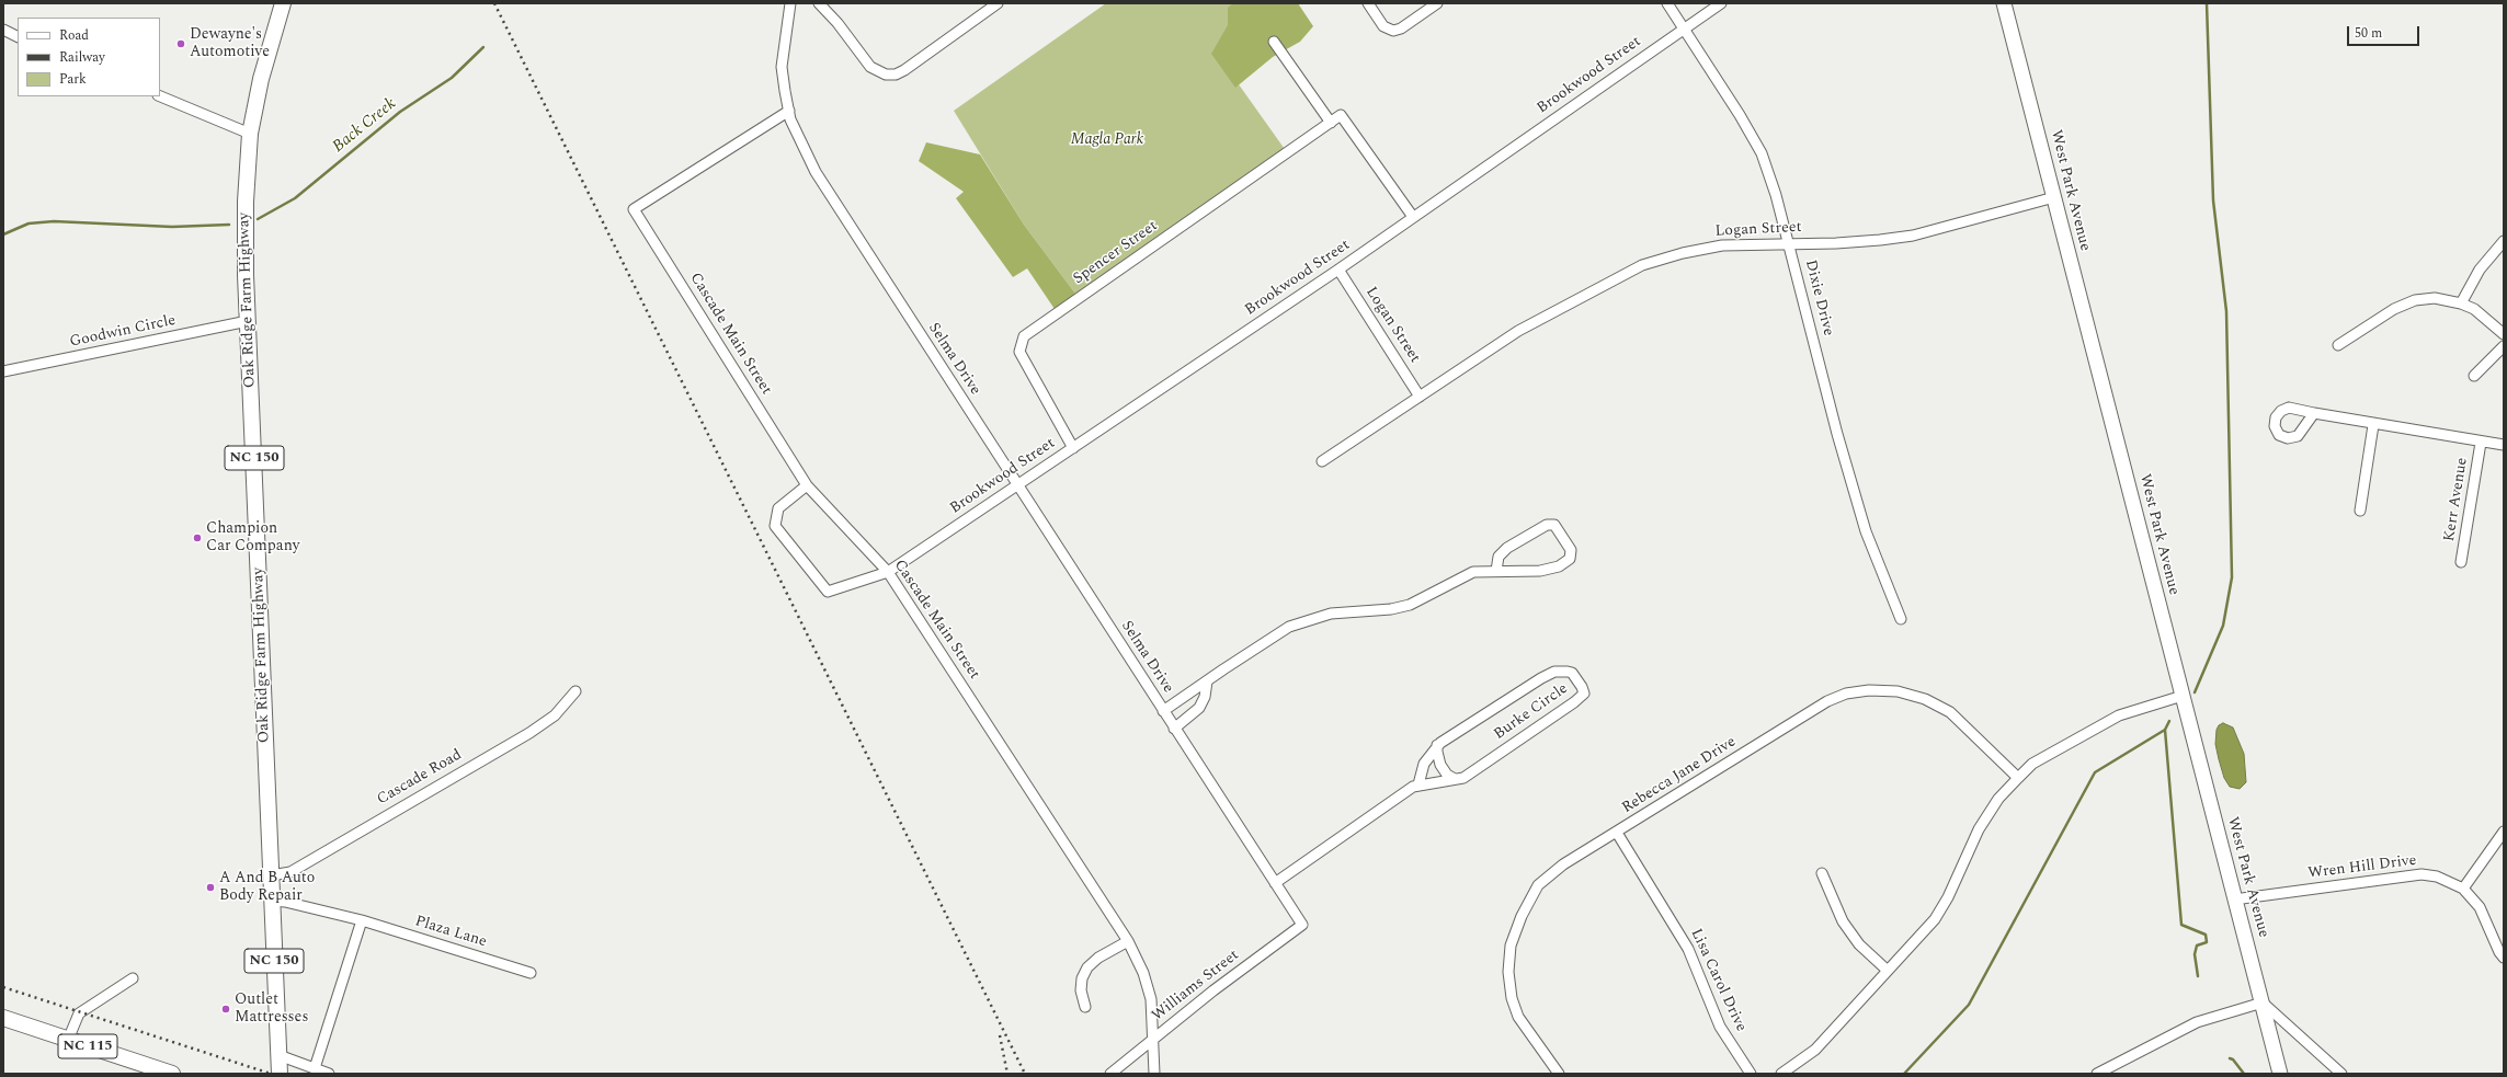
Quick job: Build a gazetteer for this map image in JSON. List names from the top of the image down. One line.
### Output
{"streets":{"main road":["West Park Avenue","Oak Ridge Farm Highway","NC 150","NC 115"],"street":["Brookwood Street","Logan Street","Spencer Street","Dixie Drive","Goodwin Circle","Cascade Main Street","Selma Drive","Kerr Avenue","Burke Circle","Rebecca Jane Drive","Cascade Road","Wren Hill Drive","Plaza Lane","Lisa Carol Drive","Williams Street"]},"crossings":[["Brookwood Street","Logan Street"],["Brookwood Street","Spencer Street"],["Brookwood Street","Dixie Drive"],["Brookwood Street","Cascade Main Street"],["Brookwood Street","Selma Drive"],["West Park Avenue","Logan Street"],["West Park Avenue","Wren Hill Drive"],["Logan Street","Dixie Drive"],["Oak Ridge Farm Highway","Goodwin Circle"],["Oak Ridge Farm Highway","Cascade Road"],["Oak Ridge Farm Highway","Plaza Lane"],["Cascade Main Street","Selma Drive"],["Cascade Main Street","Williams Street"],["Selma Drive","Burke Circle"],["Selma Drive","Williams Street"],["Rebecca Jane Drive","Lisa Carol Drive"]],"water":["Back Creek"],"parks":["Magla Park"],"places":["Dewayne's Automotive","Champion Car Company","A And B Auto Body Repair","Outlet Mattresses"],"legend":["Road","Railway","Park"],"scale_bar":"50 m"}
